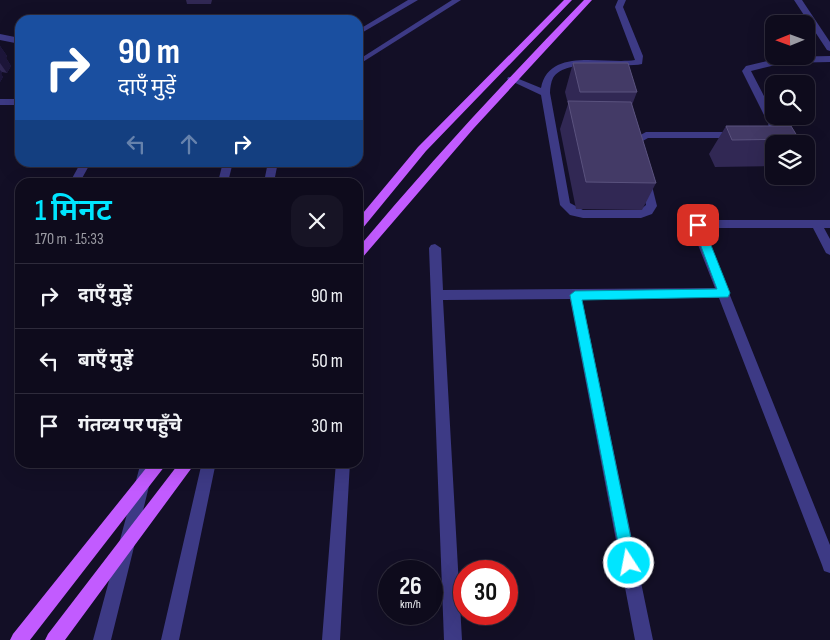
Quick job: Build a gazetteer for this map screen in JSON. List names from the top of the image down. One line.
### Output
{"north":"left","page":{"turn":["90 m","दाएँ मुड़ें"],"heading":["1 मिनट","170 m · 15:33"],"list":[{"name":"दाएँ मुड़ें","value":"90 m"},{"name":"बाएँ मुड़ें","value":"50 m"},{"name":"गंतव्य पर पहुँचे","value":"30 m"}],"speed":"26 km/h","limit":"30"}}
